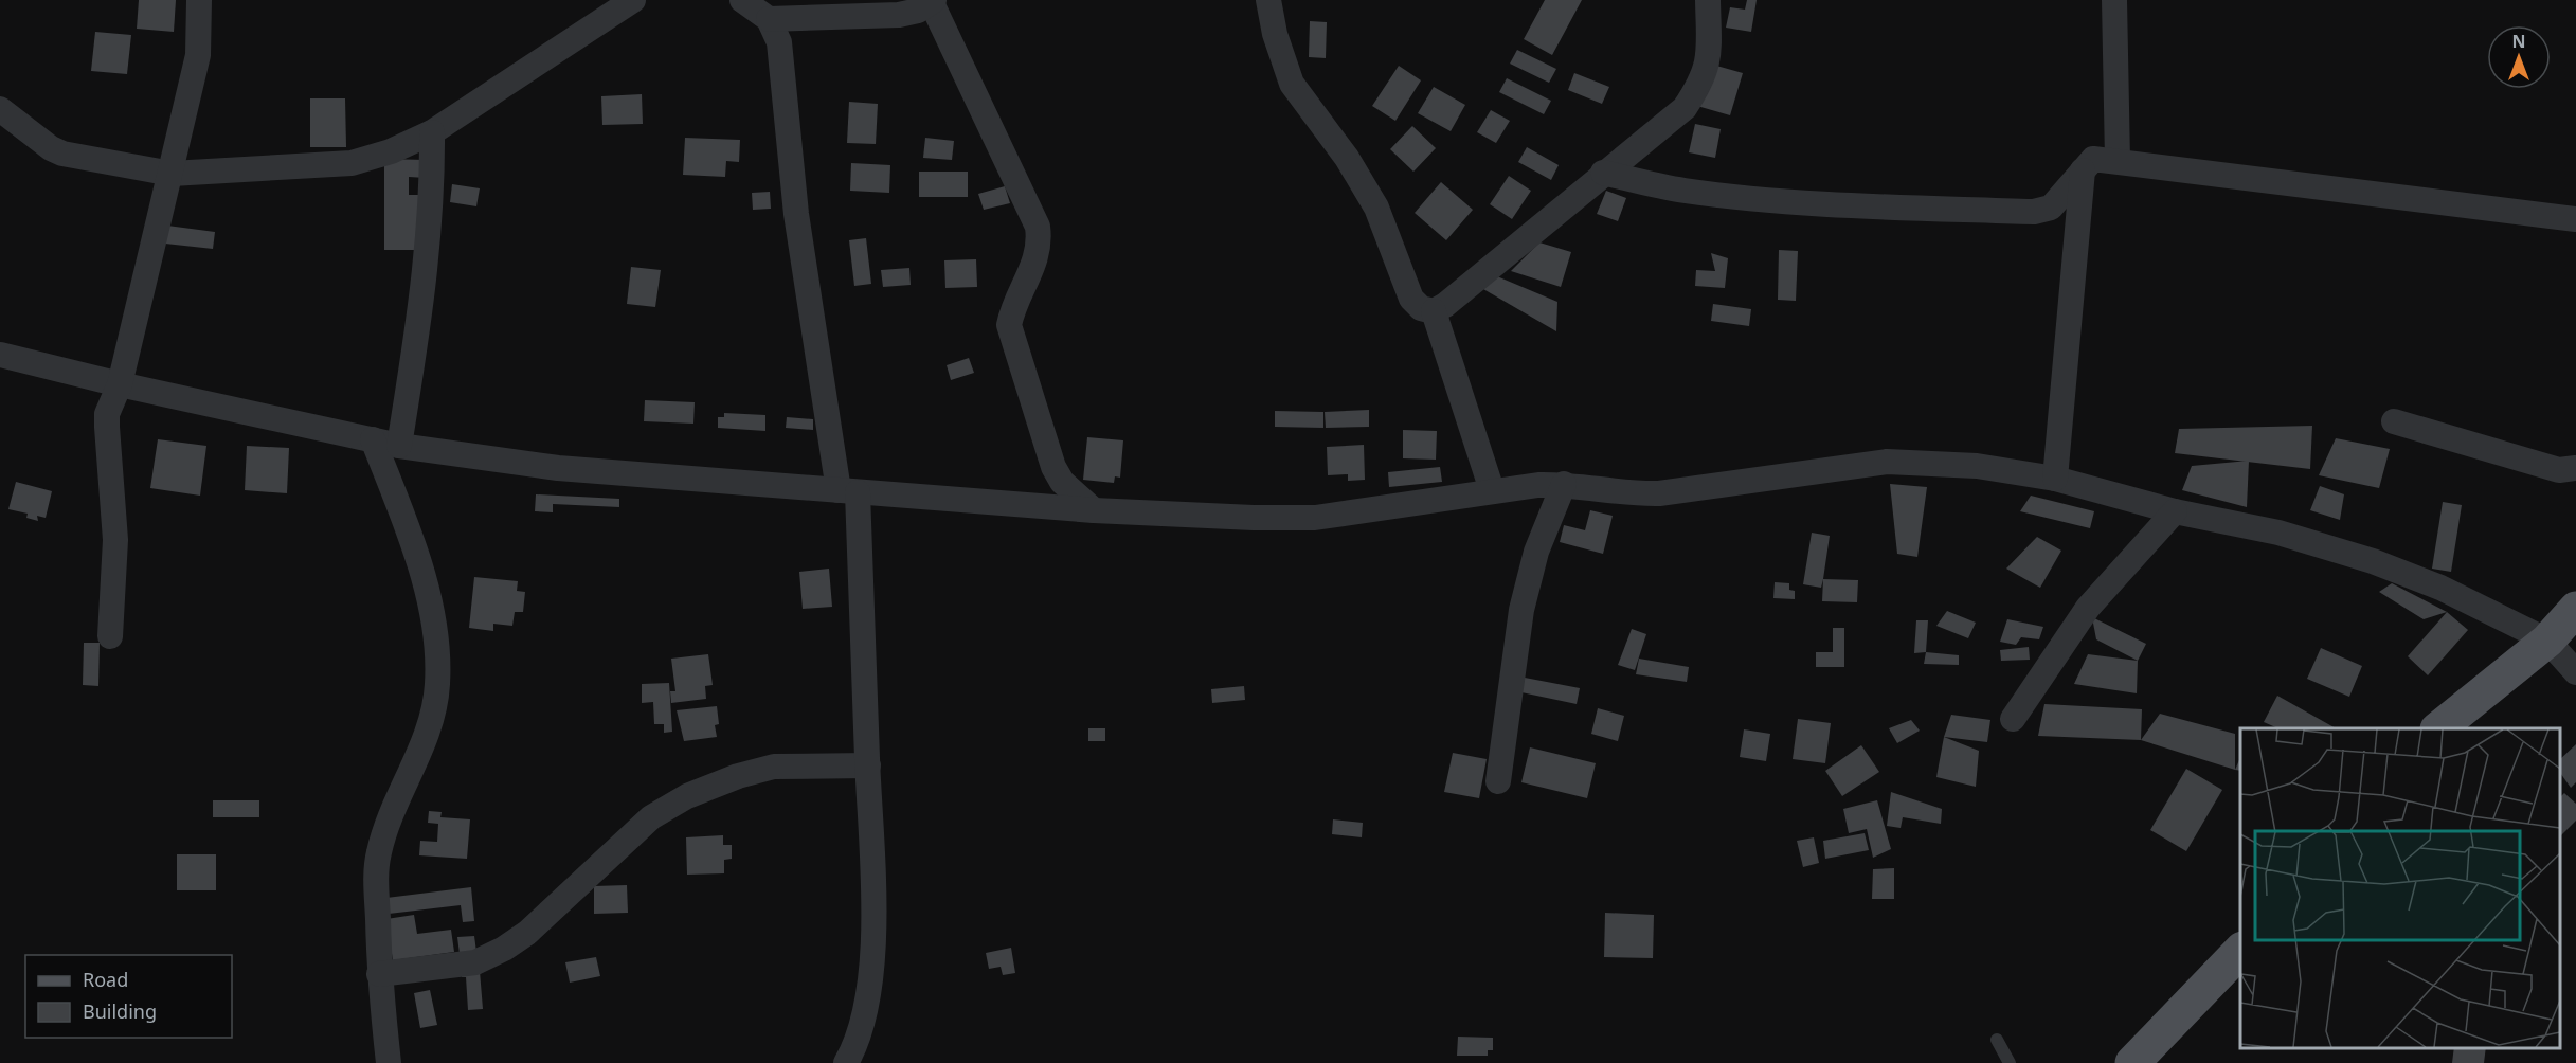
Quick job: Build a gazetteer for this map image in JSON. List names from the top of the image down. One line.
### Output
{"legend":["Road","Building"],"north":"top"}
